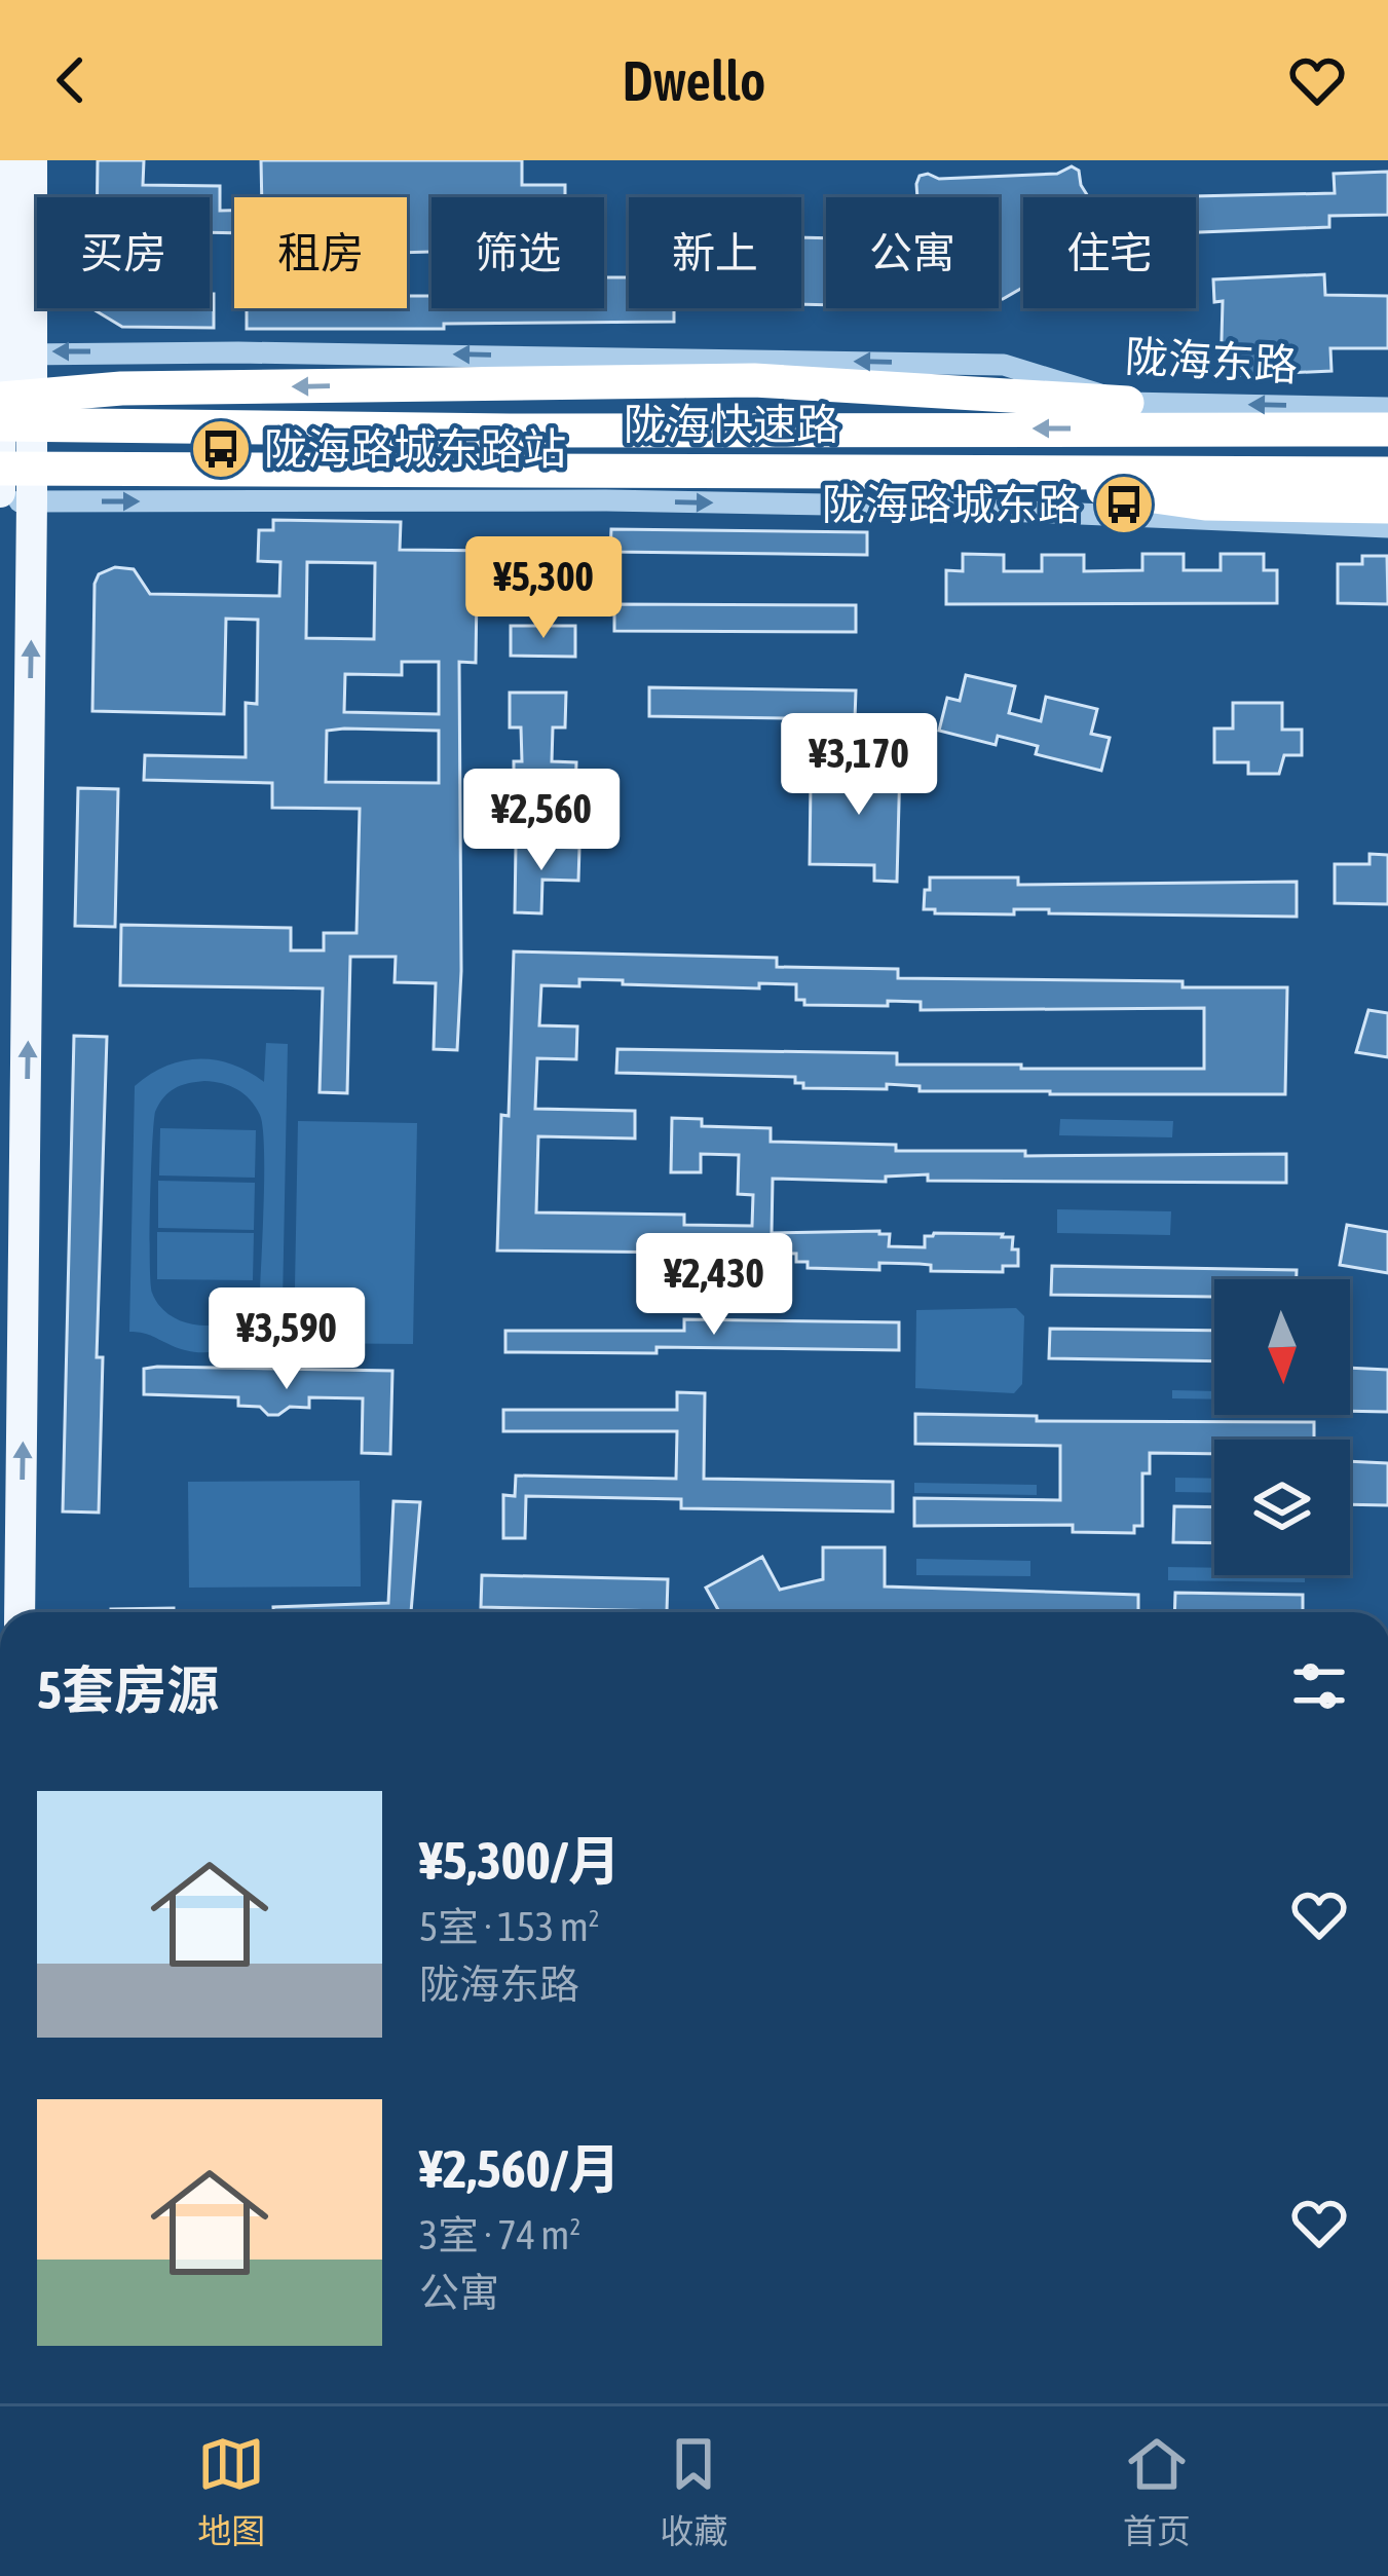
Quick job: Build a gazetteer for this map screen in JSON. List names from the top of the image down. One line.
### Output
{"streets":{"highway":["陇海快速路"],"street":["陇海东路"]},"places":{"bus stop":["陇海路城东路站","陇海路城东路"]},"north":"bottom","page":{"header":"Dwello","chip":["买房","租房","筛选","新上","公寓","住宅"],"price":["¥5,300","¥3,170","¥2,560","¥2,430","¥3,590"],"heading":"5套房源","list":[{"name":"¥5,300/月","note":"5室 · 153 m² · 陇海东路"},{"name":"¥2,560/月","note":"3室 · 74 m² · 公寓"}],"tabs":["地图","收藏","首页"]}}
